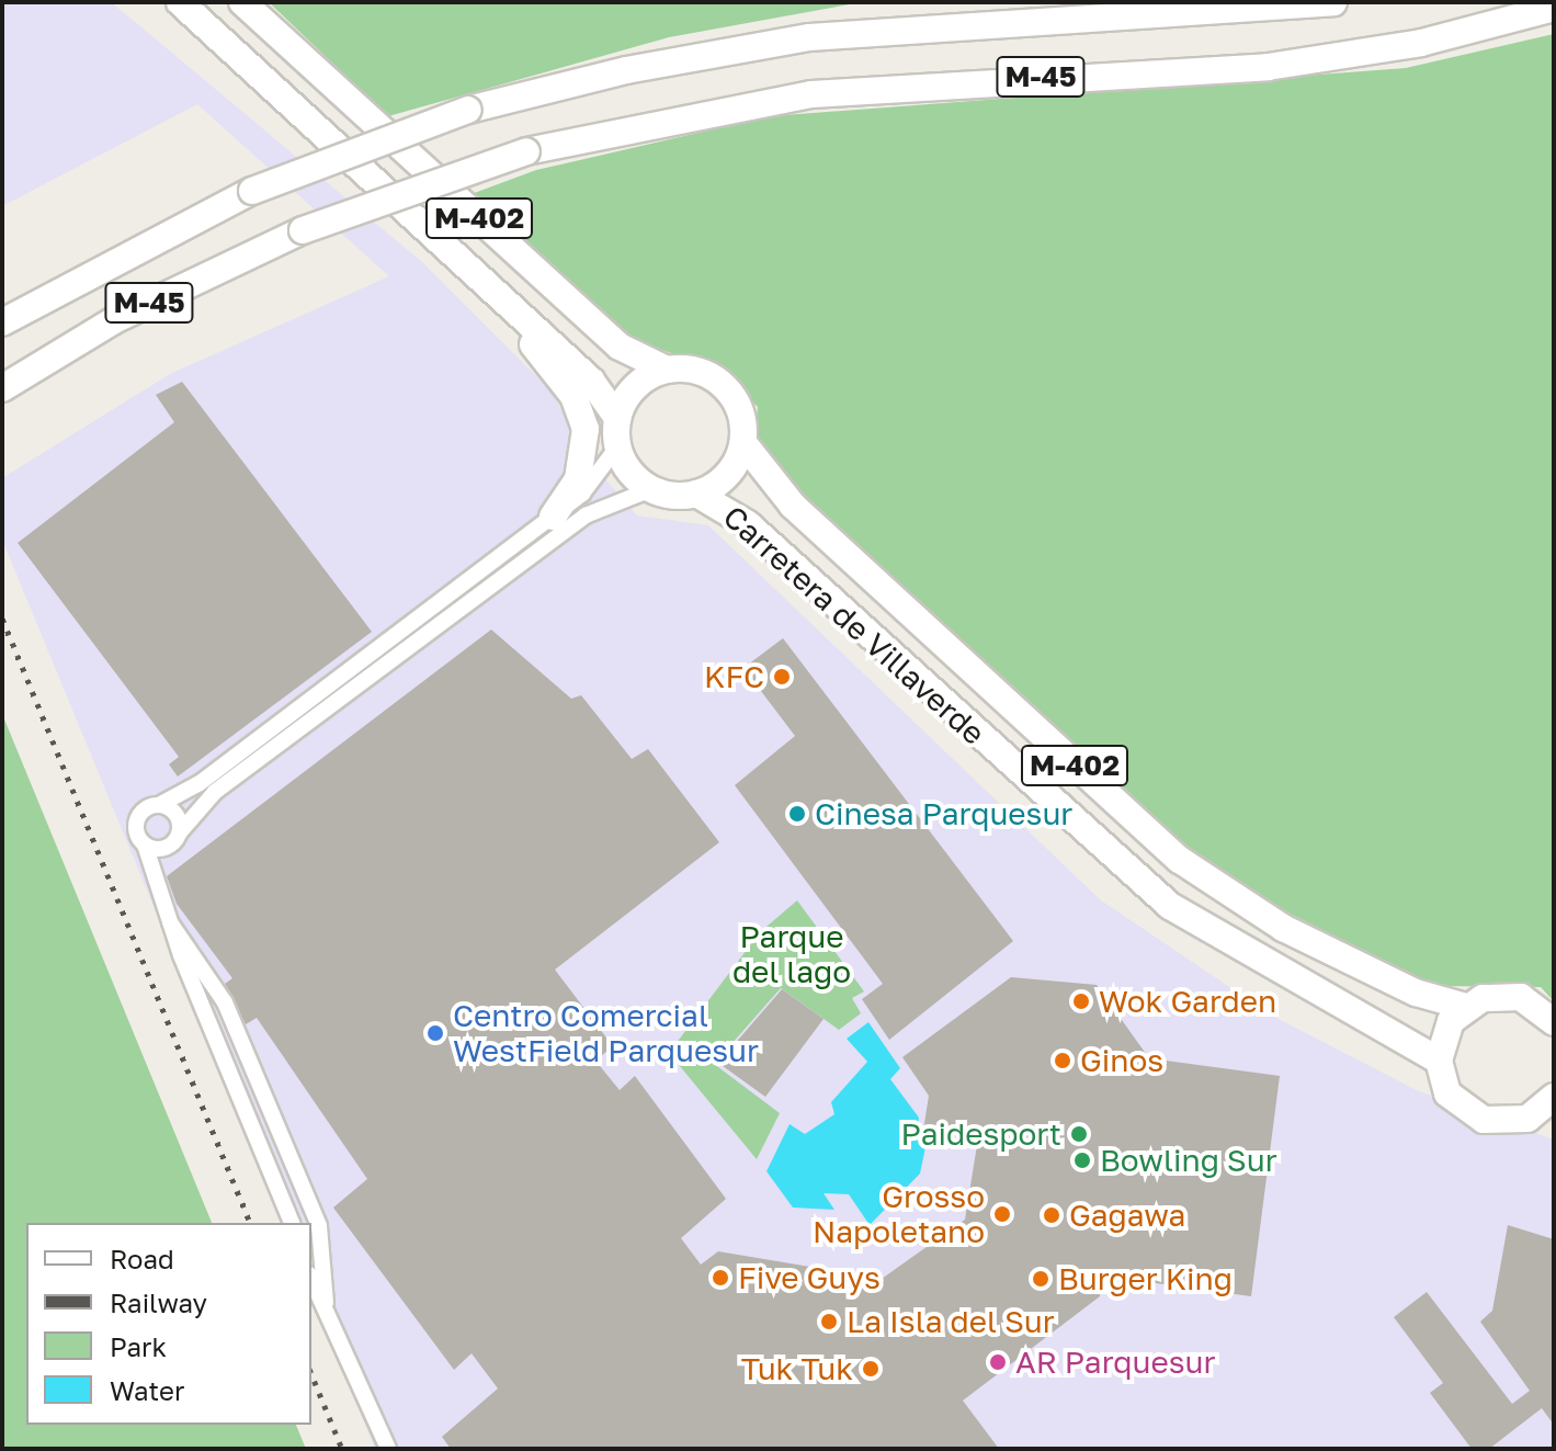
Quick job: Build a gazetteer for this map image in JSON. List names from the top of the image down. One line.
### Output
{"streets":{"highway":["M-45","M-402","Carretera de Villaverde"]},"crossings":[["M-402","Carretera de Villaverde"]],"parks":["Parque del lago"],"places":["KFC","Cinesa Parquesur","Wok Garden","Centro Comercial WestField Parquesur","Ginos","Paidesport","Bowling Sur","Grosso Napoletano","Gagawa","Five Guys","Burger King","La Isla del Sur","AR Parquesur","Tuk Tuk"],"legend":["Road","Railway","Park","Water"]}
